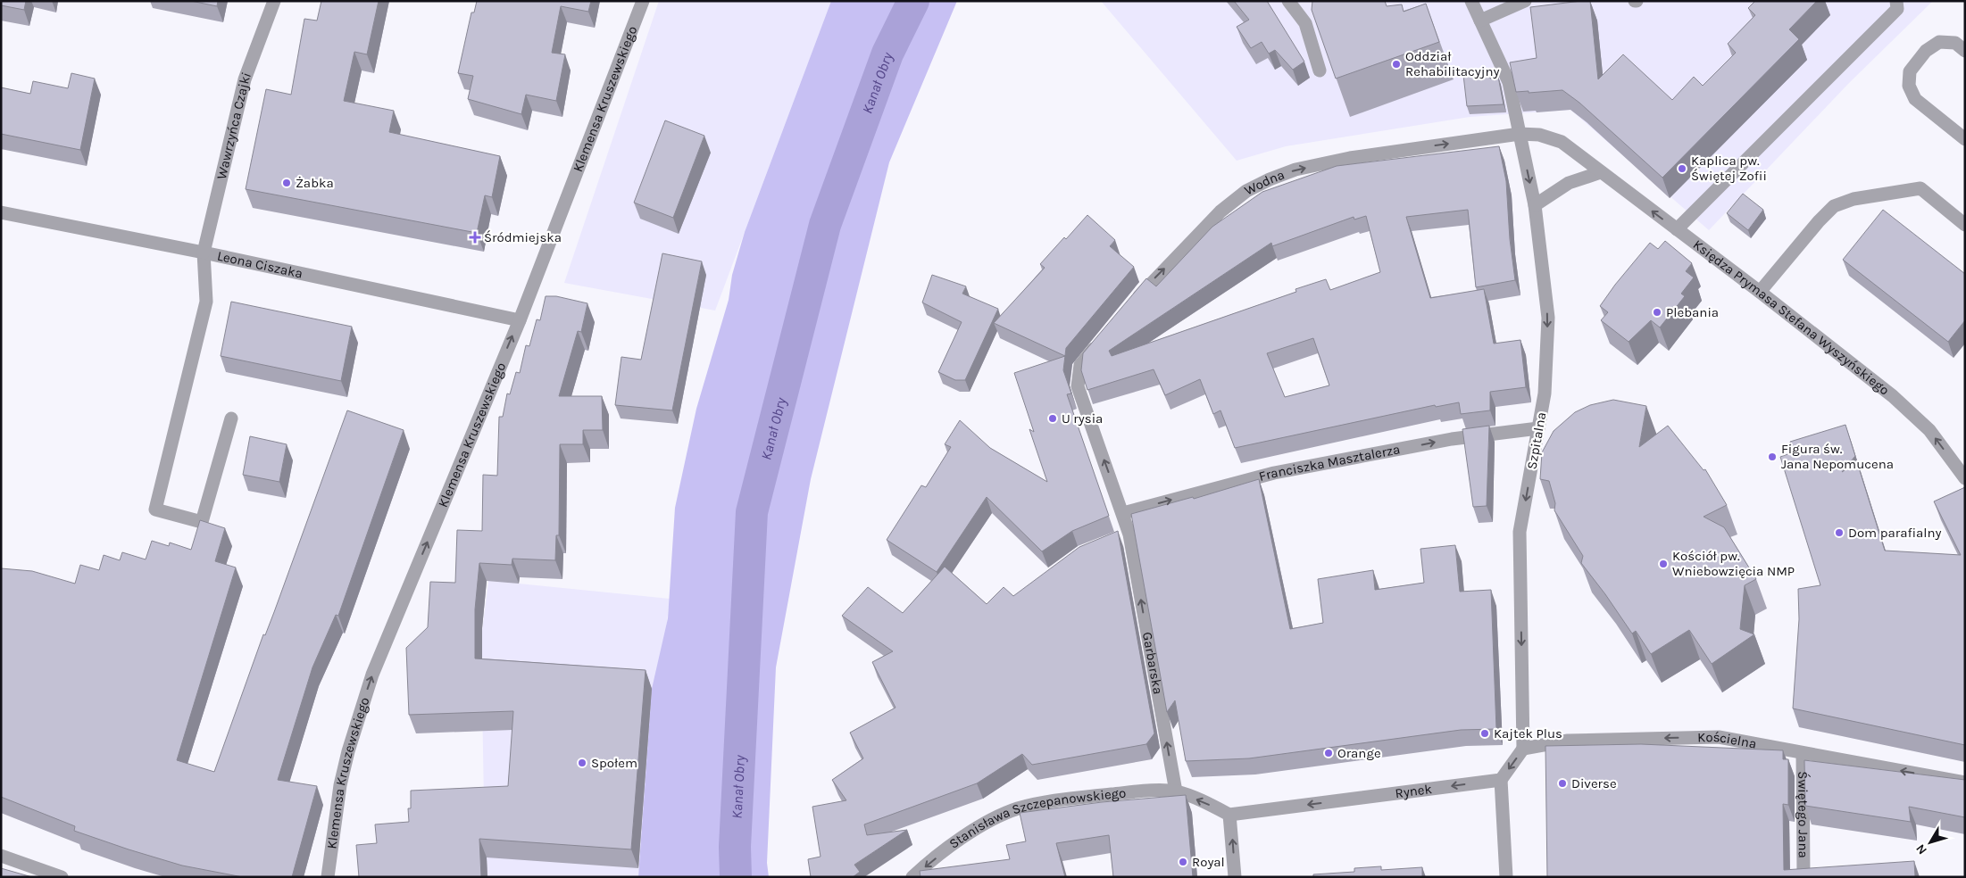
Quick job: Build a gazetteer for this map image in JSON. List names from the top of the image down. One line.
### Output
{"streets":{"street":["Klemensa Kruszewskiego","Wawrzyńca Czajki","Wodna","Leona Ciszaka","Księdza Prymasa Stefana Wyszyńskiego","Szpitalna","Franciszka Masztalerza","Garbarska","Kościelna","Rynek","Świętego Jana","Stanisława Szczepanowskiego"]},"crossings":[["Klemensa Kruszewskiego","Leona Ciszaka"],["Wawrzyńca Czajki","Leona Ciszaka"],["Wodna","Księdza Prymasa Stefana Wyszyńskiego"],["Wodna","Szpitalna"],["Księdza Prymasa Stefana Wyszyńskiego","Szpitalna"],["Szpitalna","Franciszka Masztalerza"],["Szpitalna","Kościelna"],["Franciszka Masztalerza","Garbarska"],["Garbarska","Stanisława Szczepanowskiego"],["Kościelna","Świętego Jana"]],"one_way":["Klemensa Kruszewskiego","Wodna","Księdza Prymasa Stefana Wyszyńskiego","Szpitalna","Franciszka Masztalerza","Garbarska","Kościelna","Rynek","Stanisława Szczepanowskiego"],"water":["Kanał Obry"],"places":{"other":["Oddział Rehabilitacyjny","Kaplica pw. Świętej Zofii","Żabka","Plebania","U rysia","Figura św. Jana Nepomucena","Dom parafialny","Kościół pw. Wniebowzięcia NMP","Kajtek Plus","Orange","Społem","Diverse","Royal"],"health":["Śródmiejska"]},"north":"bottom left"}
